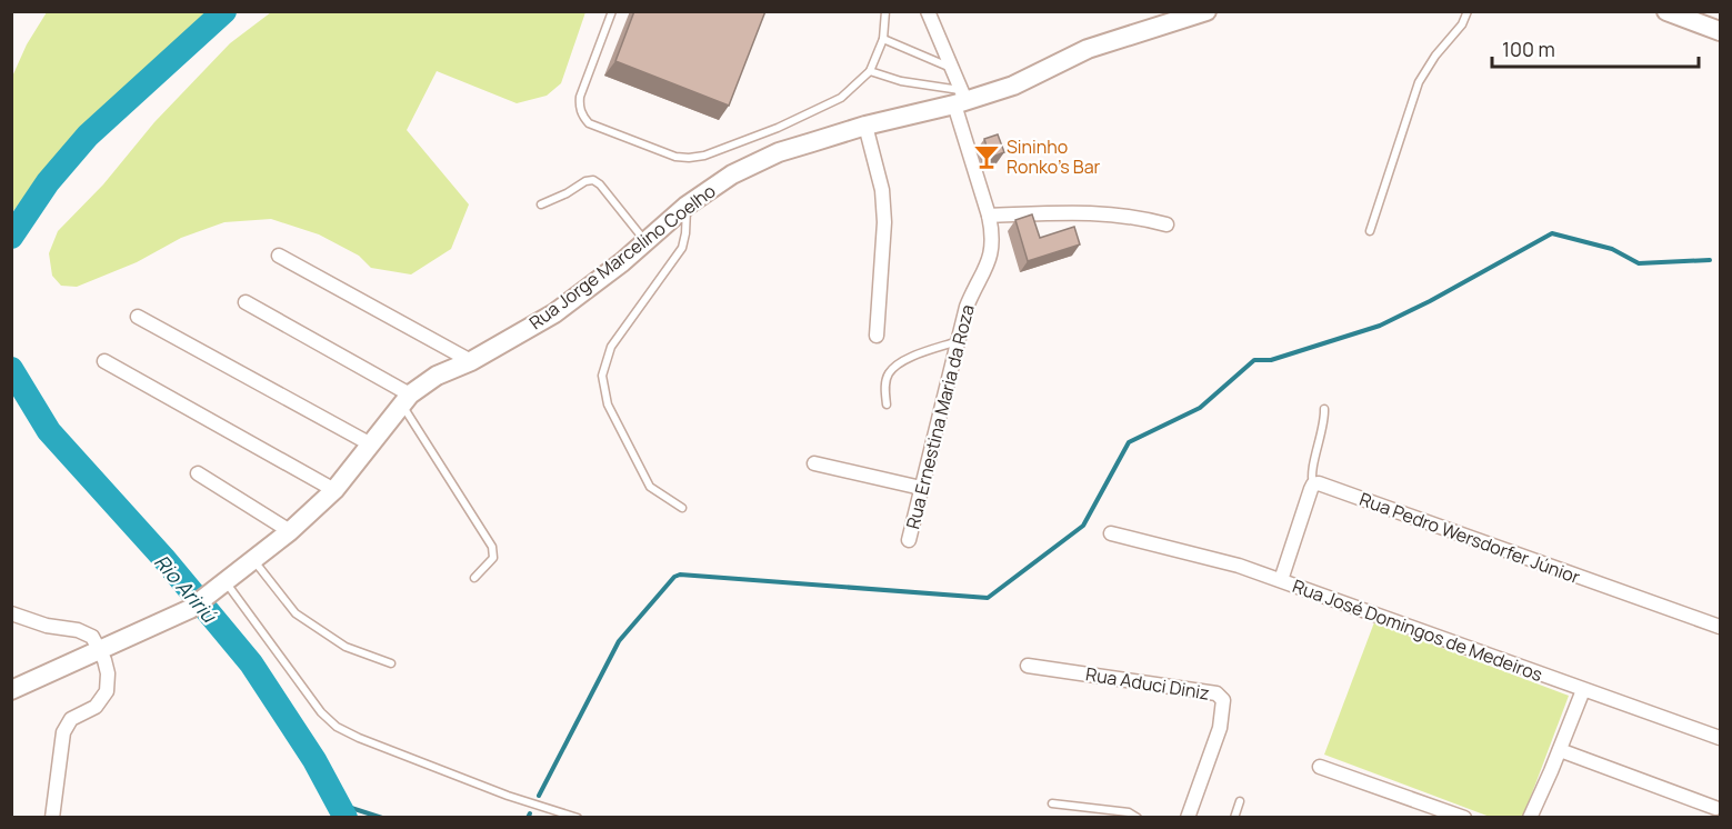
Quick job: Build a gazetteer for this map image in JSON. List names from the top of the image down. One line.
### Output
{"streets":{"street":["Rua Jorge Marcelino Coelho","Rua Ernestina Maria da Roza","Rua Pedro Wersdorfer Júnior","Rua José Domingos de Medeiros","Rua Aduci Diniz"]},"crossings":[["Rua Jorge Marcelino Coelho","Rua Ernestina Maria da Roza"]],"water":["Rio Aririú"],"places":{"bar":["Sininho Ronko's Bar"]},"scale_bar":"100 m"}
